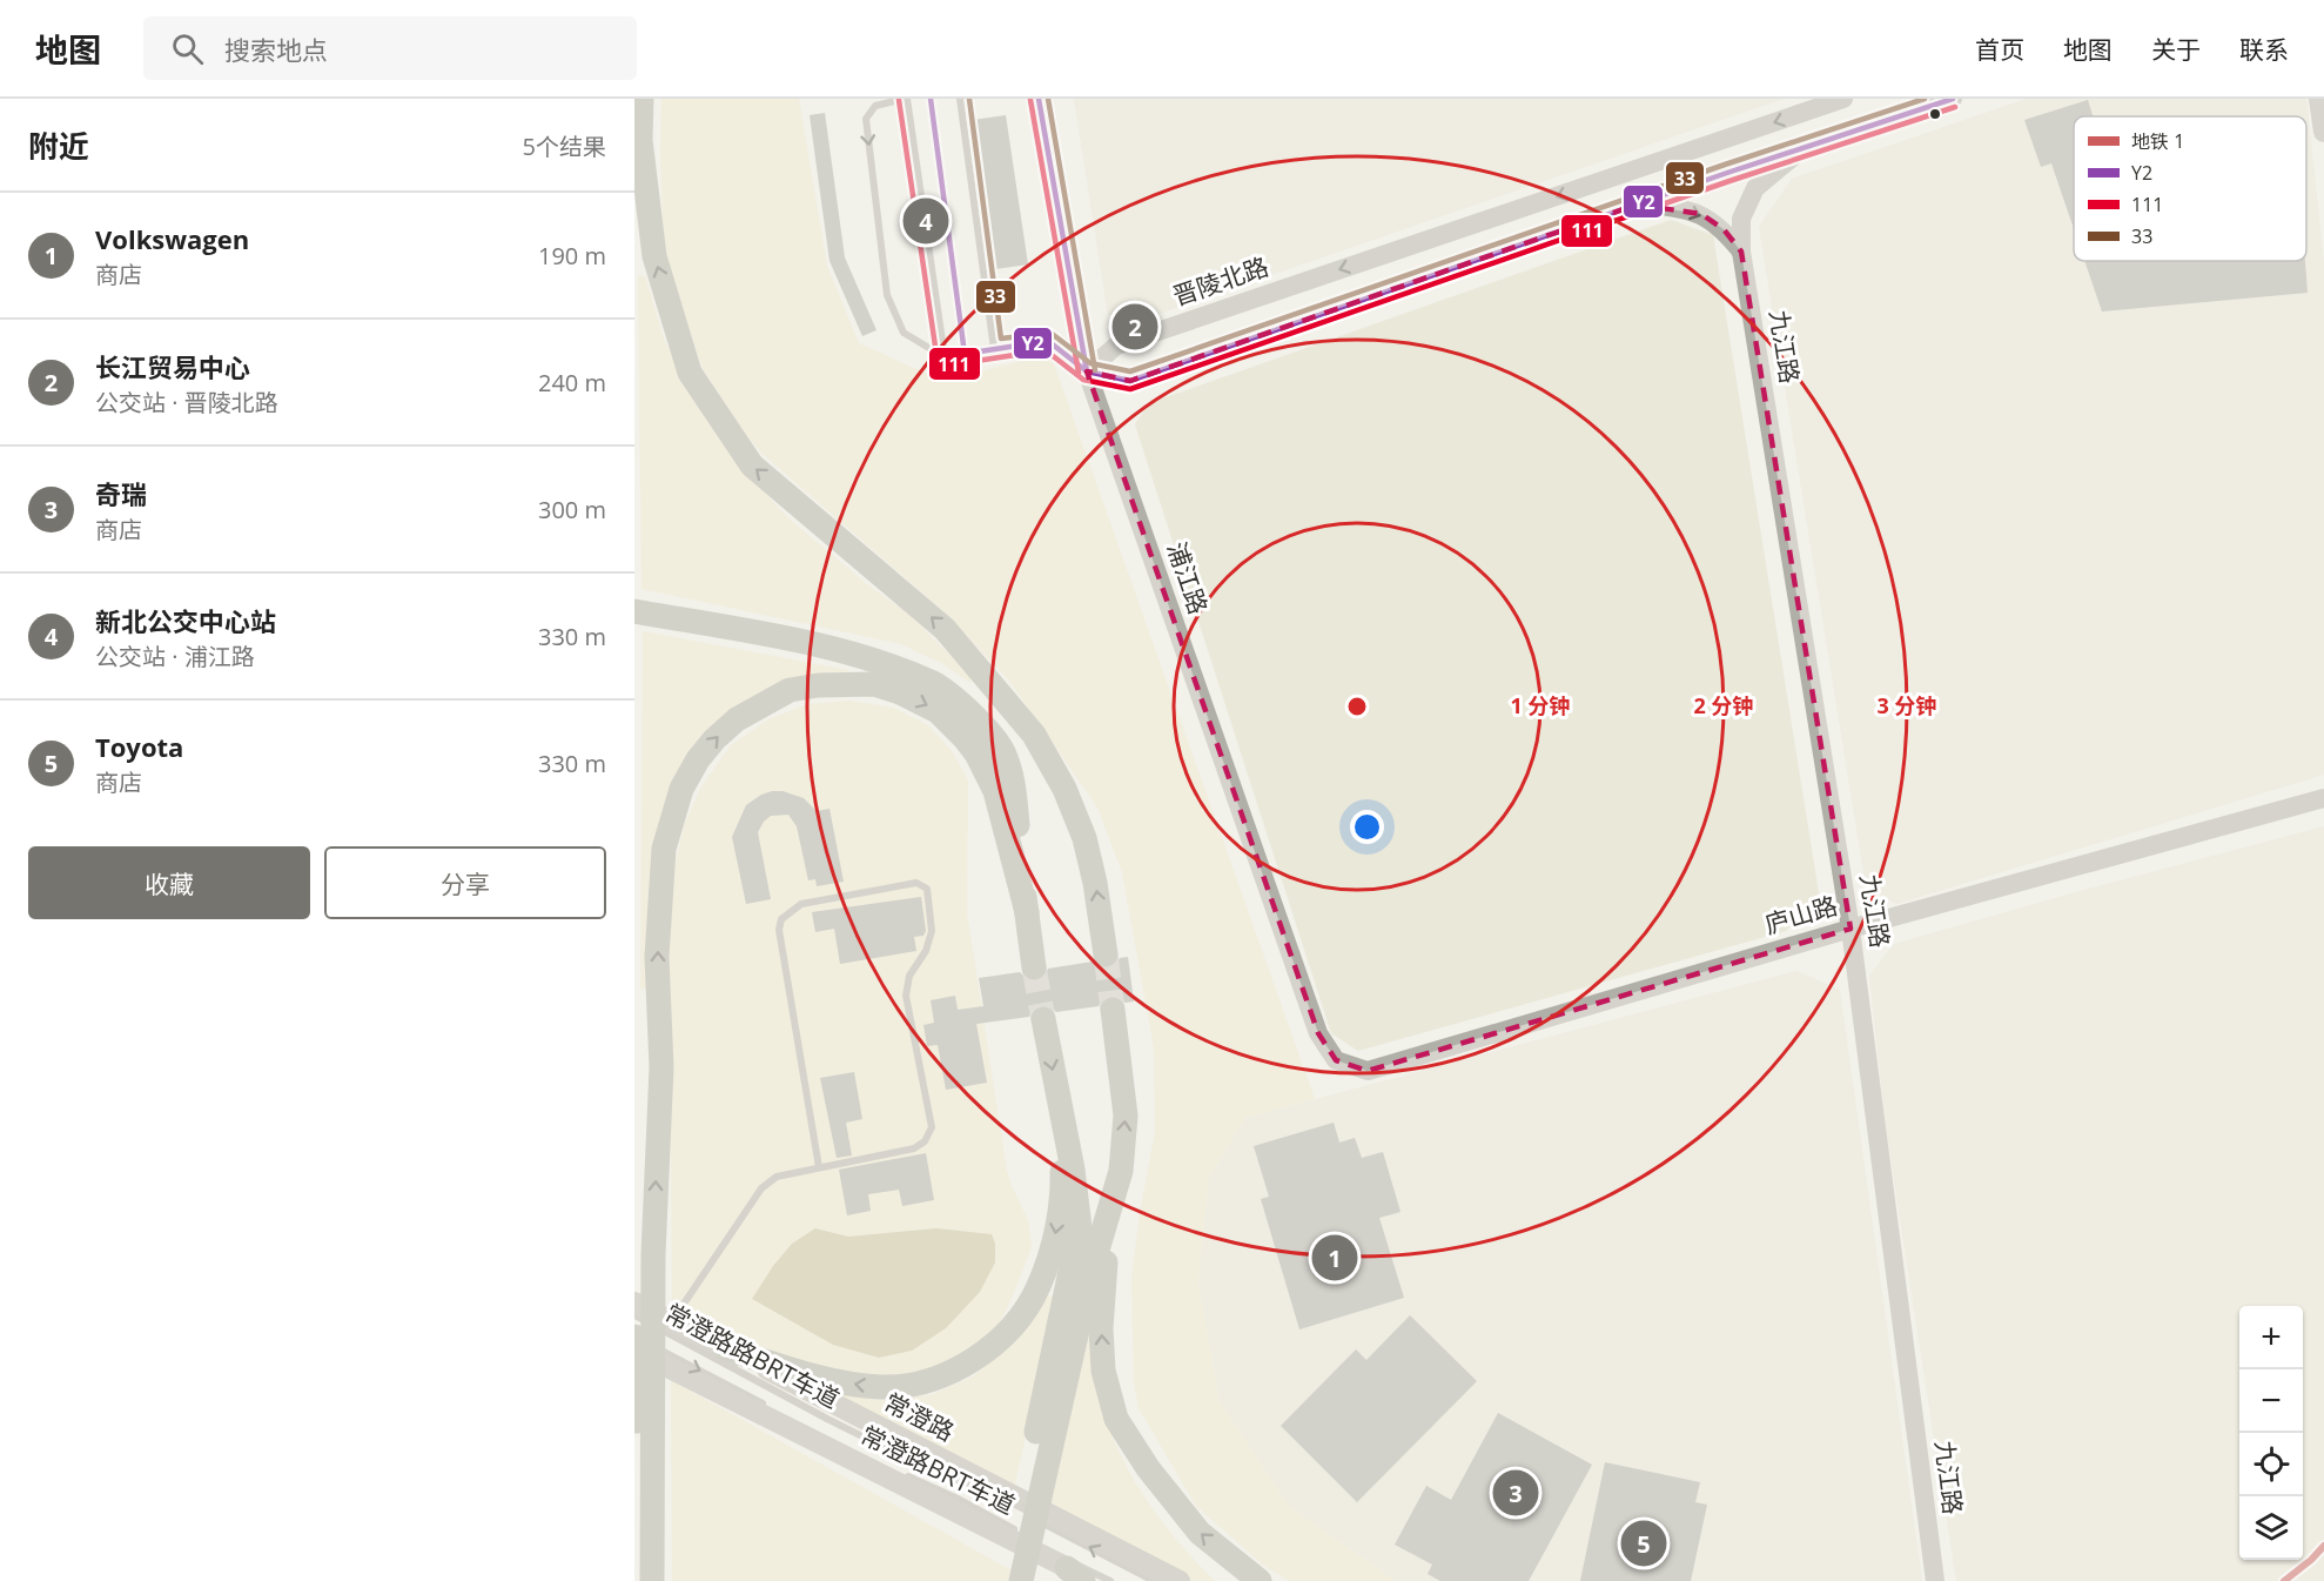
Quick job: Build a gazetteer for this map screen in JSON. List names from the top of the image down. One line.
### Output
{"streets":{"main road":["常澄路"],"street":["晋陵北路","九江路","浦江路","庐山路"],"lane":["常澄路路BRT车道","常澄路BRT车道"]},"crossings":[["晋陵北路","浦江路"],["九江路","庐山路"],["浦江路","庐山路"]],"lines":["transit line Y2","transit line 33","transit line 111","metro line 1"],"legend":["地铁 1","Y2","111","33"],"page":{"header":"地图","search":"搜索地点","nav":["首页","地图","关于","联系"],"heading":["附近","5个结果"],"list":[{"mark":"1","name":"Volkswagen","note":"商店","value":"190 m"},{"mark":"2","name":"长江贸易中心","note":"公交站 · 晋陵北路","value":"240 m"},{"mark":"3","name":"奇瑞","note":"商店","value":"300 m"},{"mark":"4","name":"新北公交中心站","note":"公交站 · 浦江路","value":"330 m"},{"mark":"5","name":"Toyota","note":"商店","value":"330 m"}],"pins":["4","2","1","3","5"],"buttons":["收藏","分享"],"map_buttons":["+","−"]},"rings":["1 分钟","2 分钟","3 分钟"]}
